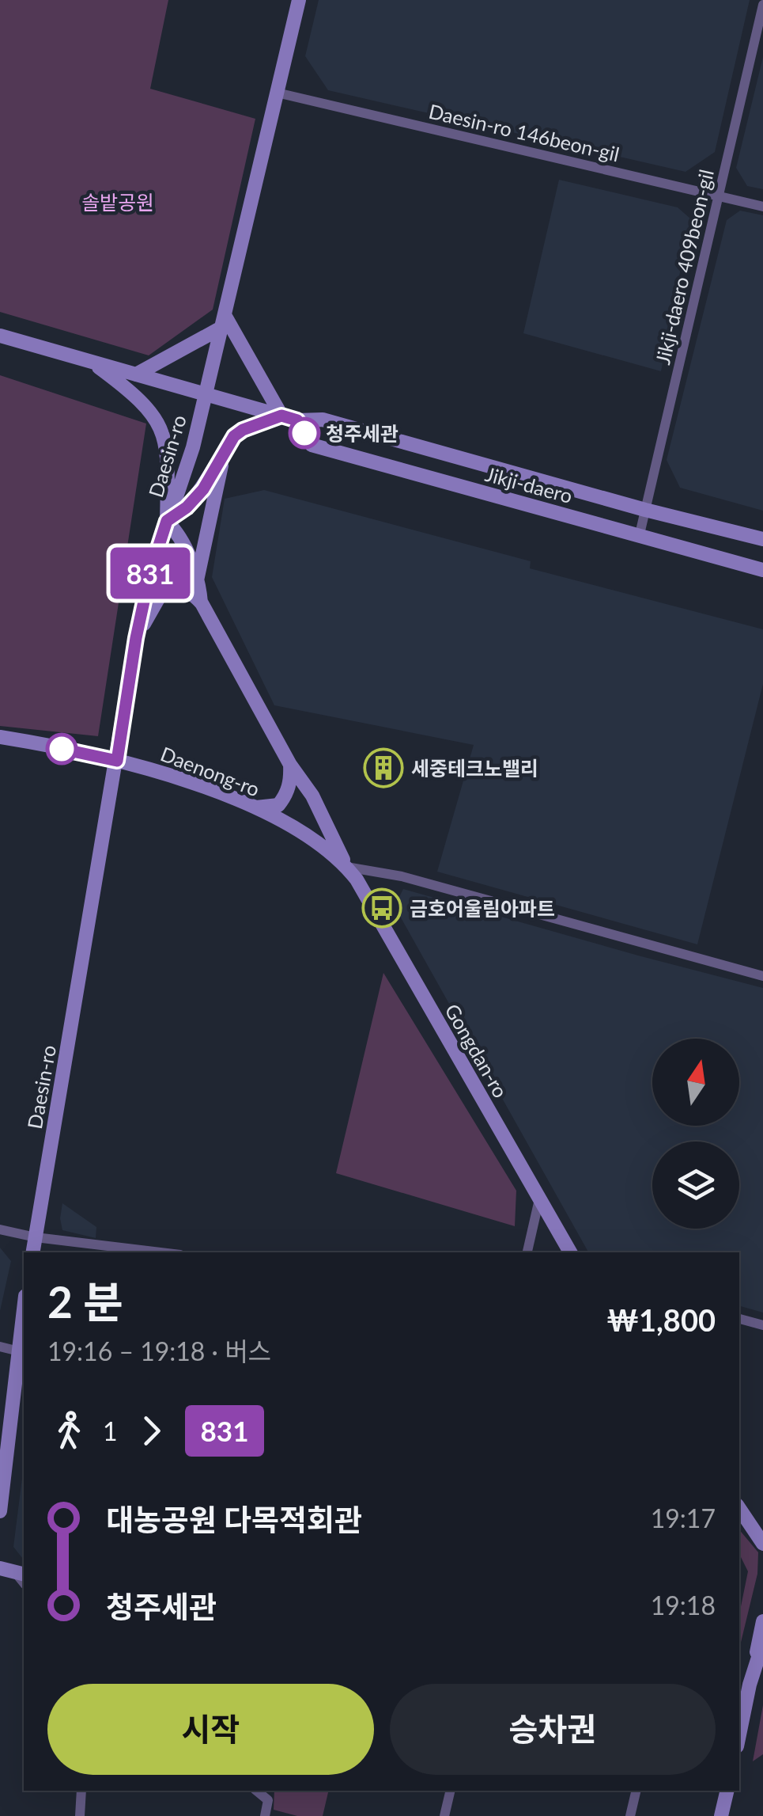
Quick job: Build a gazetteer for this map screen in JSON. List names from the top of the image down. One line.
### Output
{"streets":{"street":["Daesin-ro 146beon-gil","Jikji-daero 409beon-gil","Daesin-ro","Jikji-daero","Daenong-ro","Gongdan-ro"]},"crossings":[["Daesin-ro 146beon-gil","Jikji-daero 409beon-gil"],["Daesin-ro 146beon-gil","Daesin-ro"],["Jikji-daero 409beon-gil","Jikji-daero"],["Daesin-ro","Jikji-daero"],["Daesin-ro","Daenong-ro"],["Daenong-ro","Gongdan-ro"]],"parks":["솔밭공원"],"places":{"other":["청주세관"],"building":["세중테크노밸리"],"bus stop":["금호어울림아파트"]},"lines":["bus line 831"],"north":"top","page":{"on_map":"831","heading":["2 분","19:16 – 19:18 · 버스","₩1,800"],"legs":["1","831"],"list":[{"name":"대농공원 다목적회관","value":"19:17"},{"name":"청주세관","value":"19:18"}],"buttons":["시작","승차권"]}}
